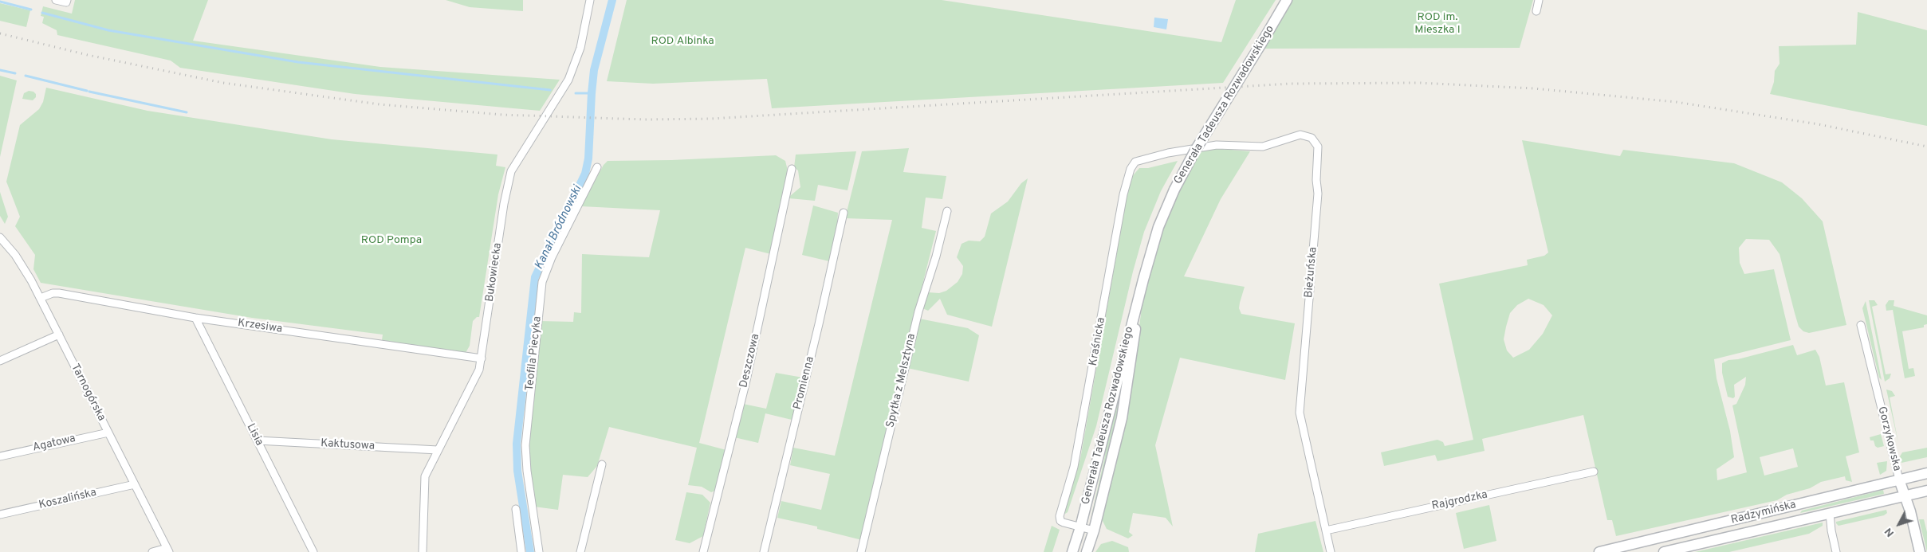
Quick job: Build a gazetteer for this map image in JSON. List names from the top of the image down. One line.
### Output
{"streets":{"street":["Generała Tadeusza Rozwadowskiego","Bukowiecka","Bieżuńska","Krzesiwa","Kraśnicka","Teofila Piecyka","Deszczowa","Spytka z Melsztyna","Promienna","Tarnogórska","Lisia","Gorzykowska","Agatowa","Kaktusowa","Koszalińska","Rajgrodzka","Radzymińska"]},"crossings":[["Generała Tadeusza Rozwadowskiego","Kraśnicka"],["Bukowiecka","Krzesiwa"],["Bukowiecka","Kaktusowa"],["Bieżuńska","Kraśnicka"],["Bieżuńska","Rajgrodzka"],["Krzesiwa","Tarnogórska"],["Krzesiwa","Lisia"],["Tarnogórska","Agatowa"],["Tarnogórska","Koszalińska"],["Lisia","Kaktusowa"],["Gorzykowska","Radzymińska"]],"water":["Kanał Bródnowski"],"parks":["ROD im. Mieszka I","ROD Albinka","ROD Pompa"],"north":"bottom left"}
